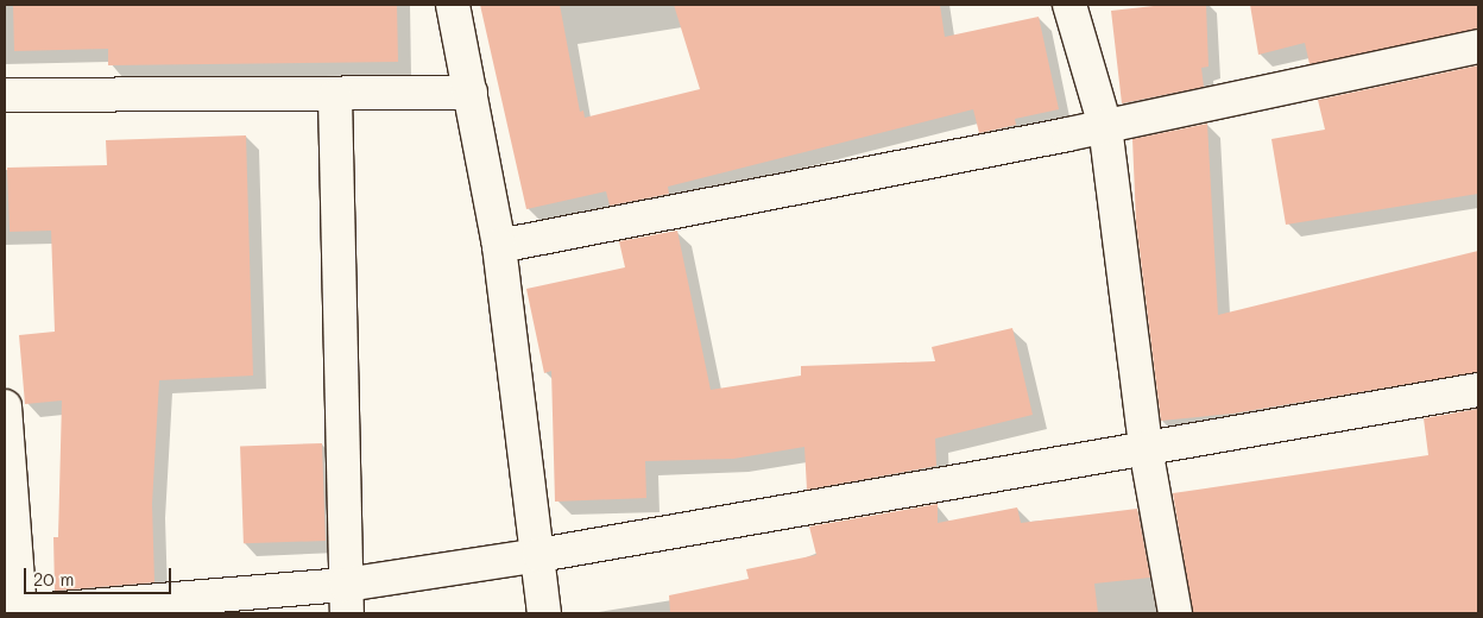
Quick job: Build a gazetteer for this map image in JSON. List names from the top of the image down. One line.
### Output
{"scale_bar":"20 m"}
